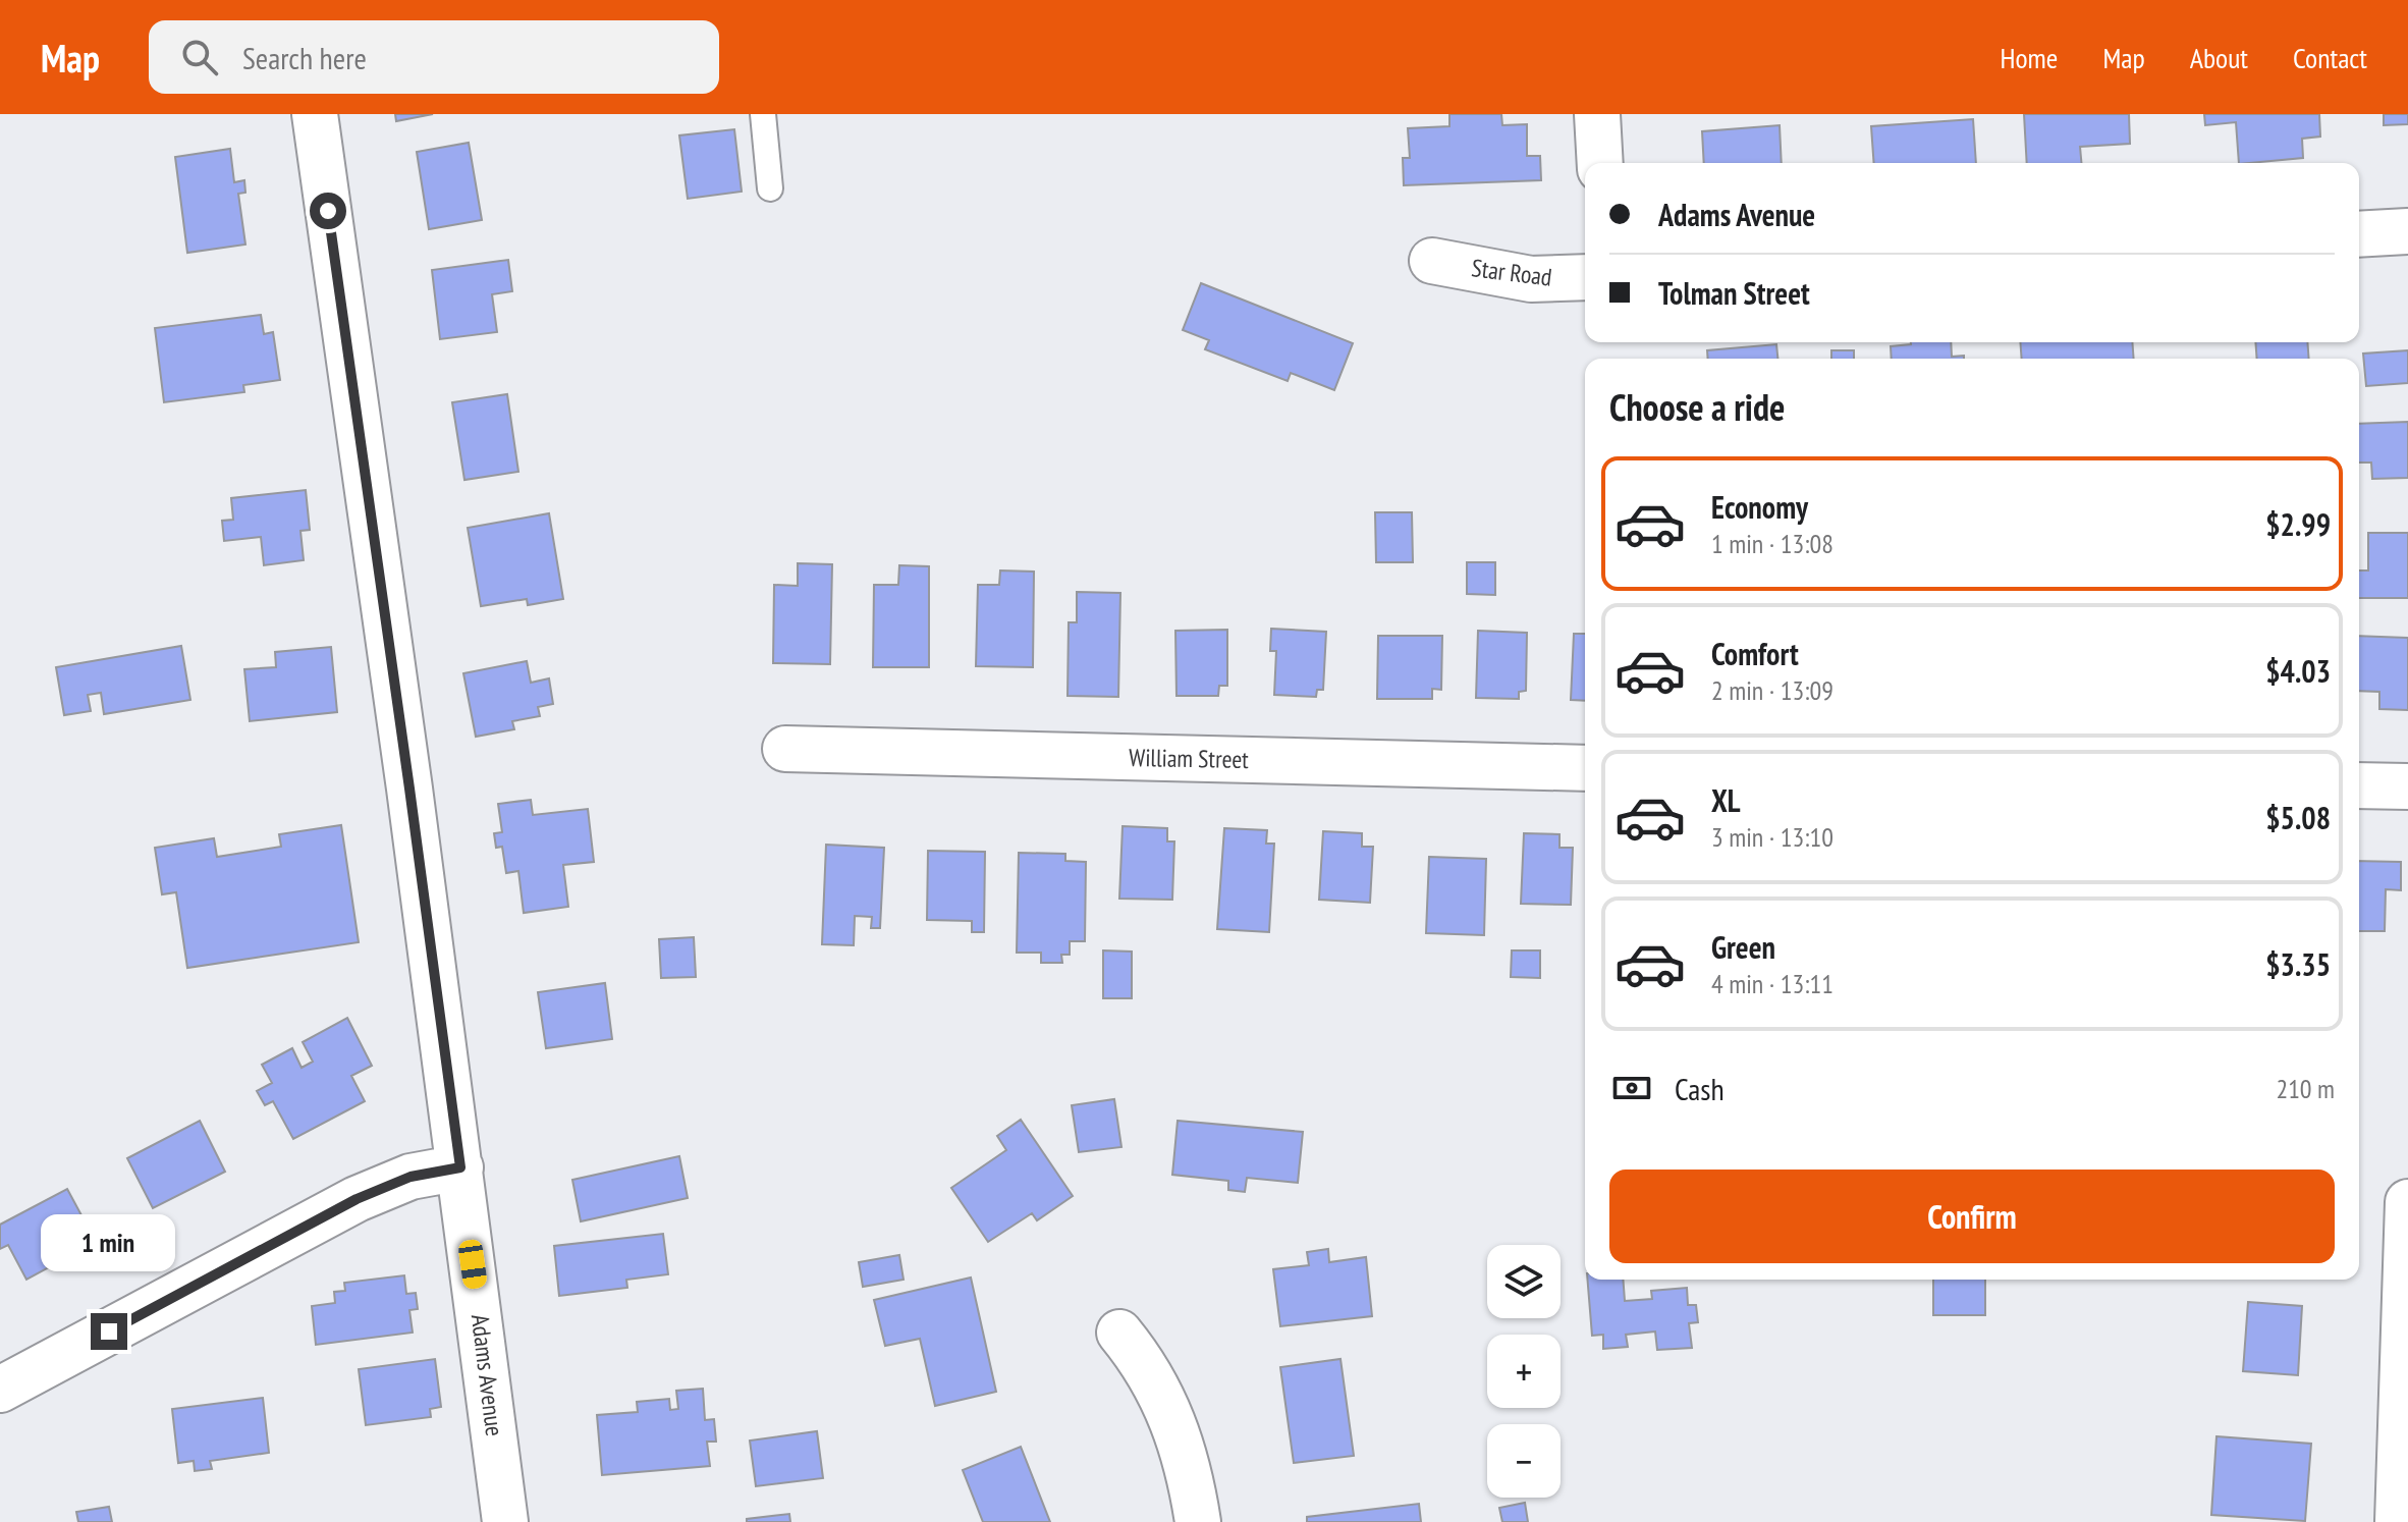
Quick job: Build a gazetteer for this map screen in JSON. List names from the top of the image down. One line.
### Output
{"streets":{"street":["Star Road","William Street","Adams Avenue"]},"page":{"header":"Map","search":"Search here","nav":["Home","Map","About","Contact"],"banner":["Adams Avenue","Tolman Street"],"heading":"Choose a ride","list":[{"name":"Economy","note":"1 min · 13:08","value":"$2.99"},{"name":"Comfort","note":"2 min · 13:09","value":"$4.03"},{"name":"XL","note":"3 min · 13:10","value":"$5.08"},{"name":"Green","note":"4 min · 13:11","value":"$3.35"}],"pay":["Cash","210 m"],"buttons":"Confirm","bubble":"1 min","map_buttons":["+","−"]}}
